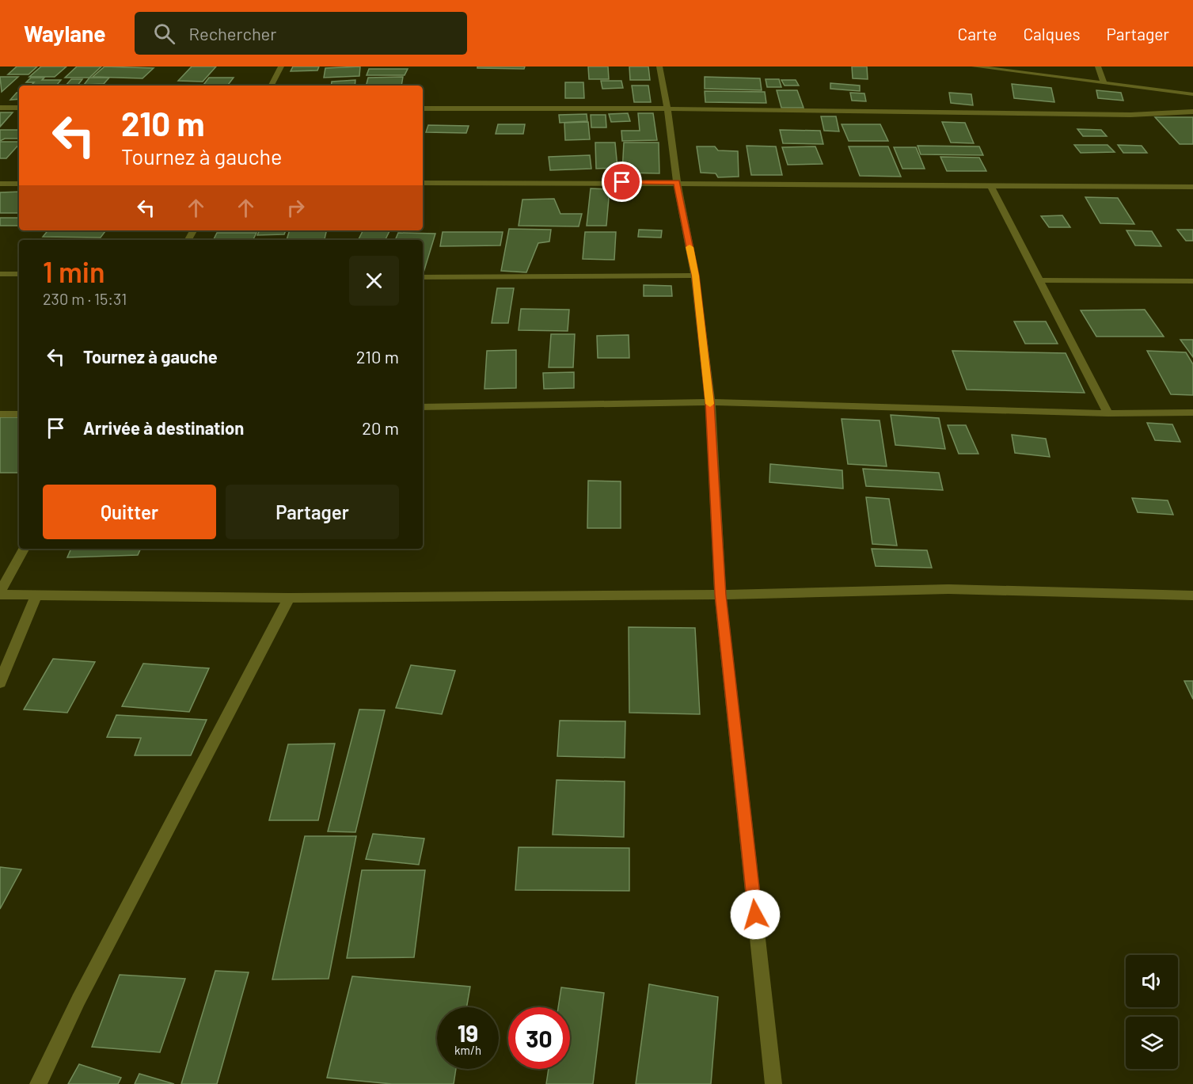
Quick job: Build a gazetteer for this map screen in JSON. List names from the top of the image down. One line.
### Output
{"page":{"header":"Waylane","search":"Rechercher","nav":["Carte","Calques","Partager"],"turn":["210 m","Tournez à gauche"],"heading":["1 min","230 m · 15:31"],"list":[{"name":"Tournez à gauche","value":"210 m"},{"name":"Arrivée à destination","value":"20 m"}],"buttons":["Quitter","Partager"],"speed":"19 km/h","limit":"30"}}
